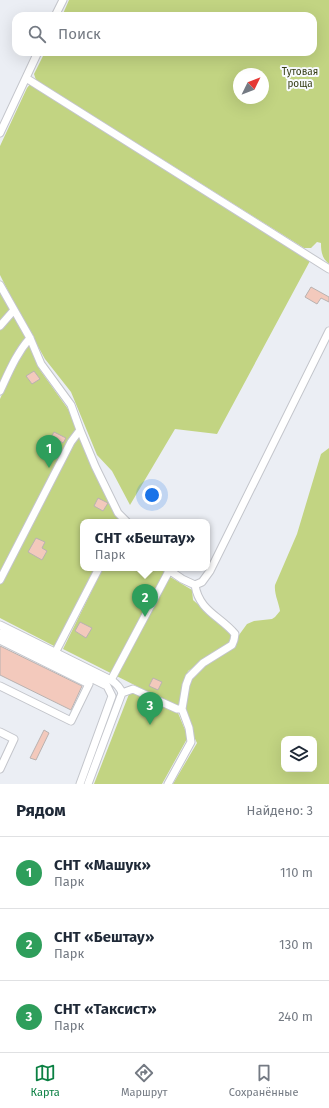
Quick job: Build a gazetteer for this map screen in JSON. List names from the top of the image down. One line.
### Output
{"parks":["Тутовая роща"],"north":"top right","page":{"search":"Поиск","pins":["1","2","3"],"popup":["СНТ «Бештау»","Парк"],"heading":["Рядом","Найдено: 3"],"list":[{"mark":"1","name":"СНТ «Машук»","note":"Парк","value":"110 m"},{"mark":"2","name":"СНТ «Бештау»","note":"Парк","value":"130 m"},{"mark":"3","name":"СНТ «Таксист»","note":"Парк","value":"240 m"}],"nav":["Карта","Маршрут","Сохранённые"]}}
